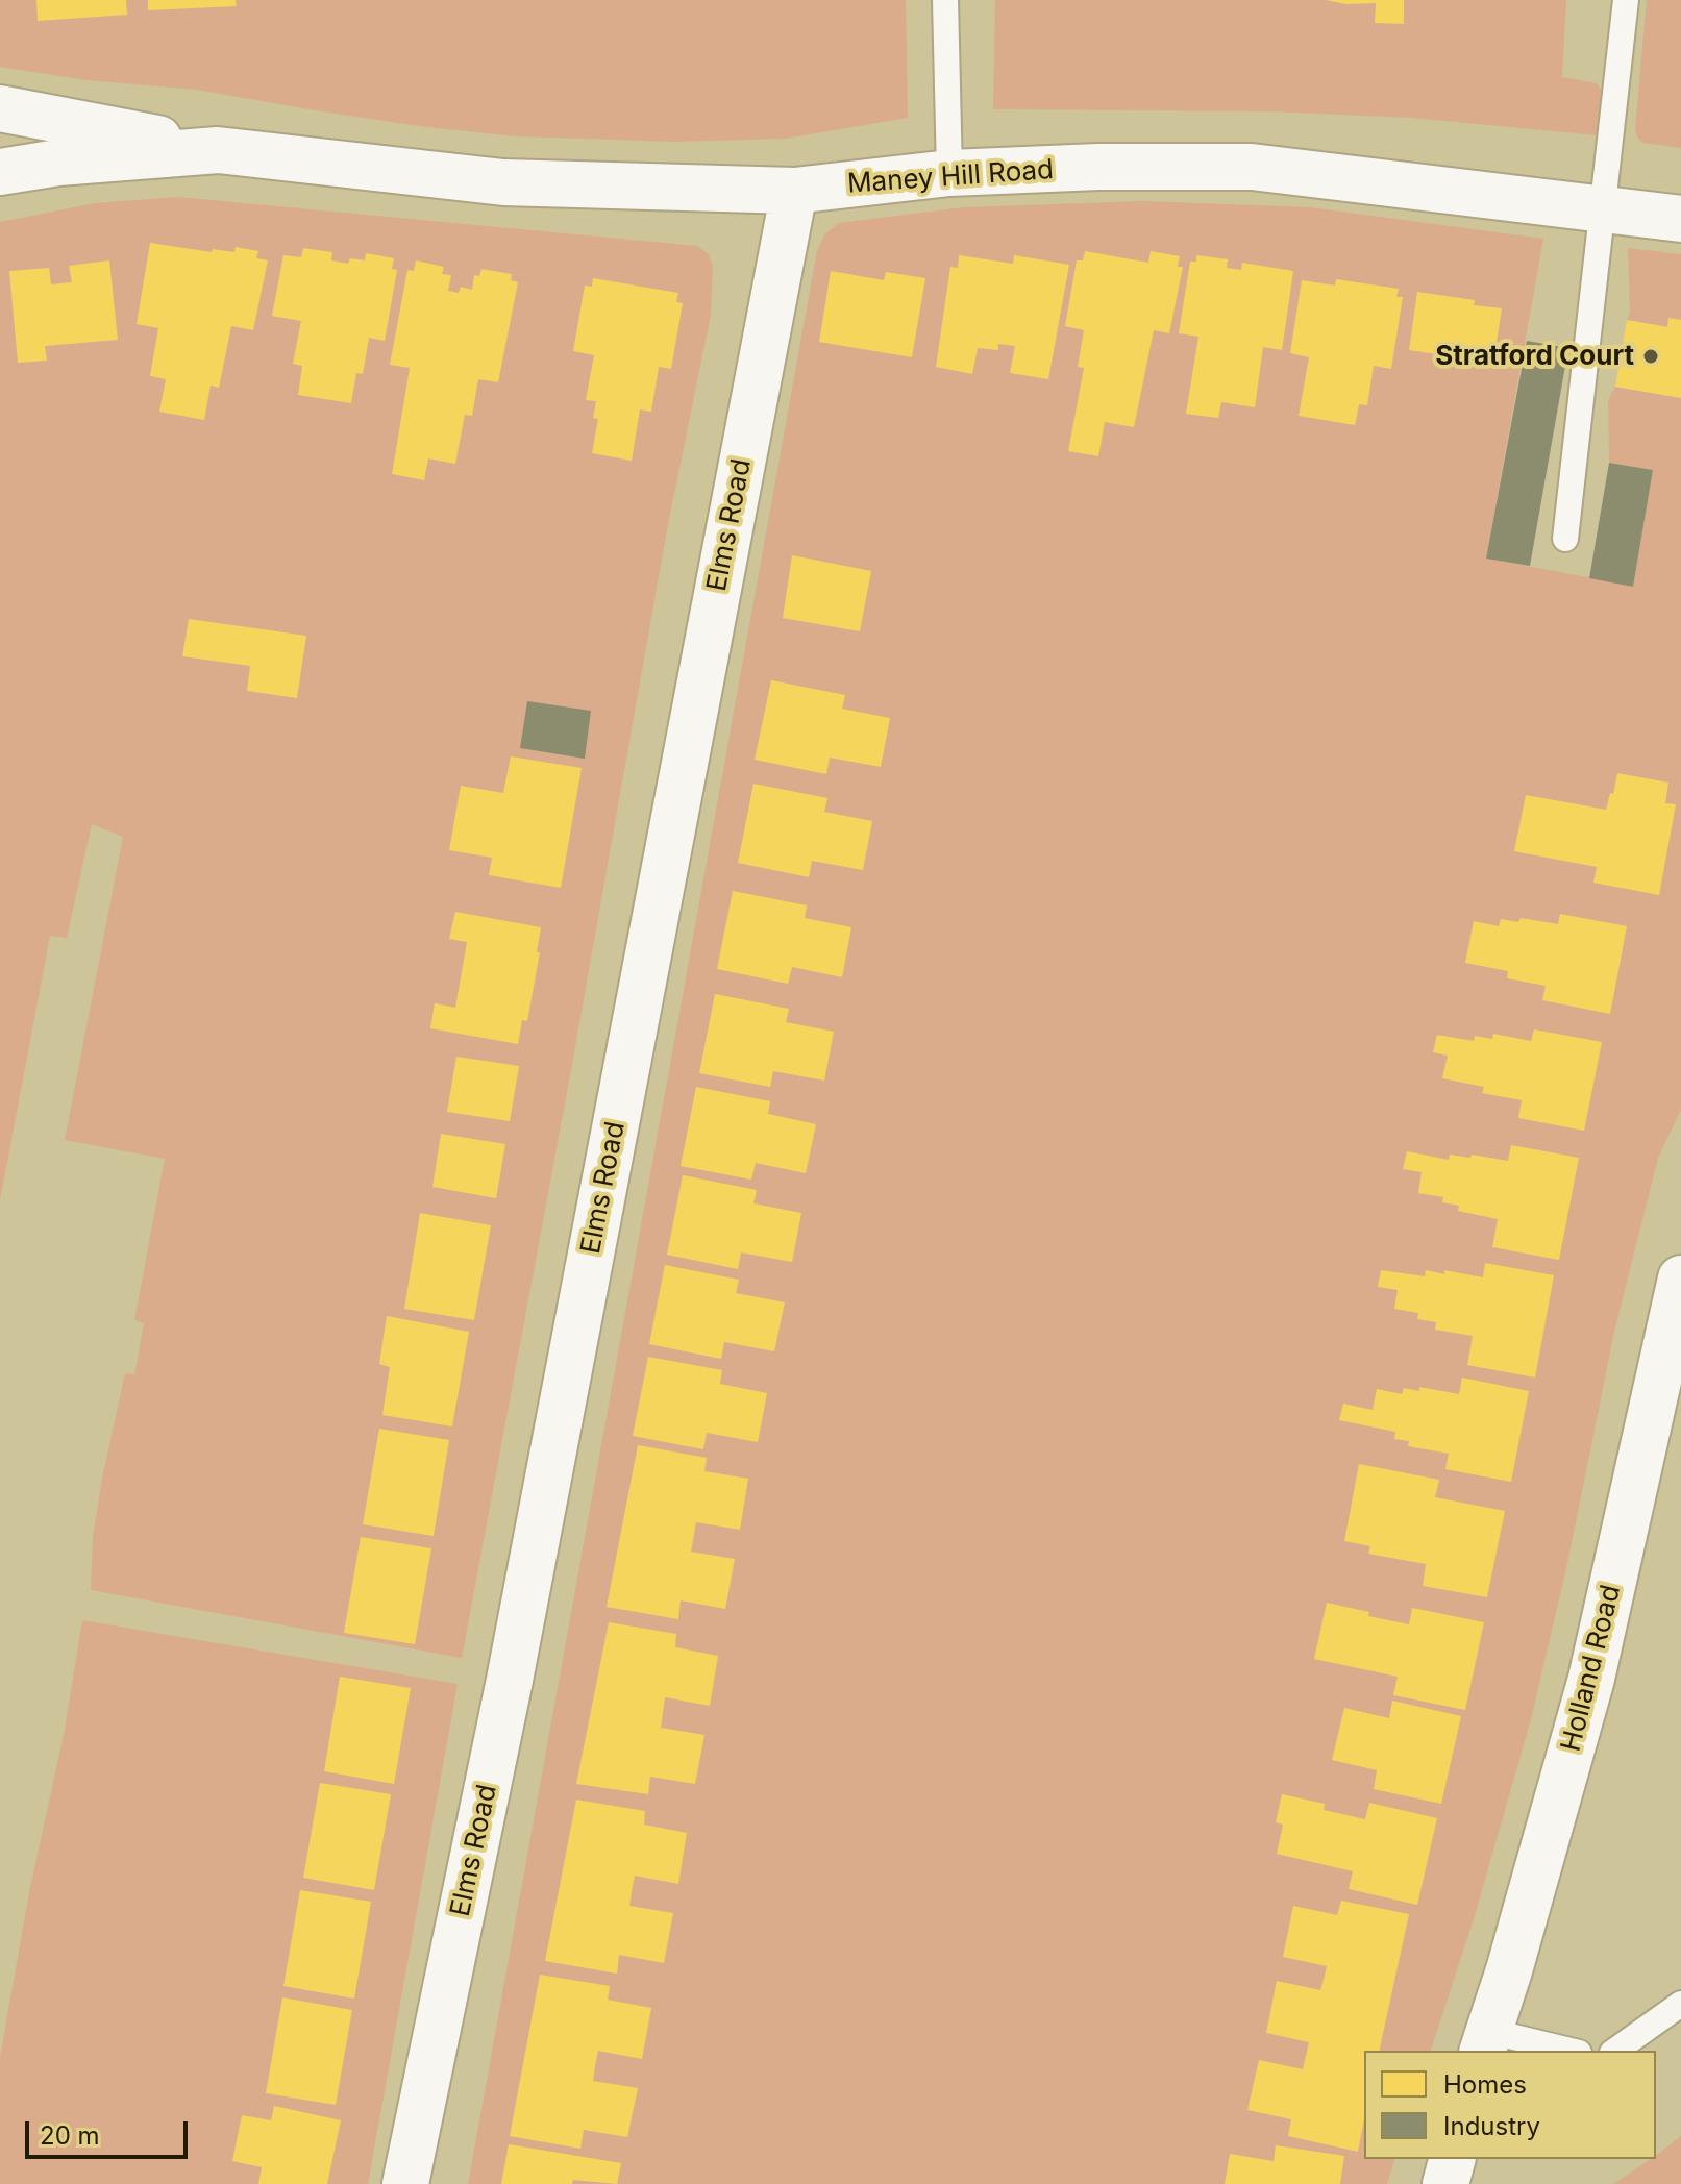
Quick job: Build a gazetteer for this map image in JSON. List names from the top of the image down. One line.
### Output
{"streets":{"street":["Maney Hill Road","Elms Road","Holland Road"]},"crossings":[["Maney Hill Road","Elms Road"]],"places":["Stratford Court"],"legend":["Homes","Industry"],"scale_bar":"20 m"}
